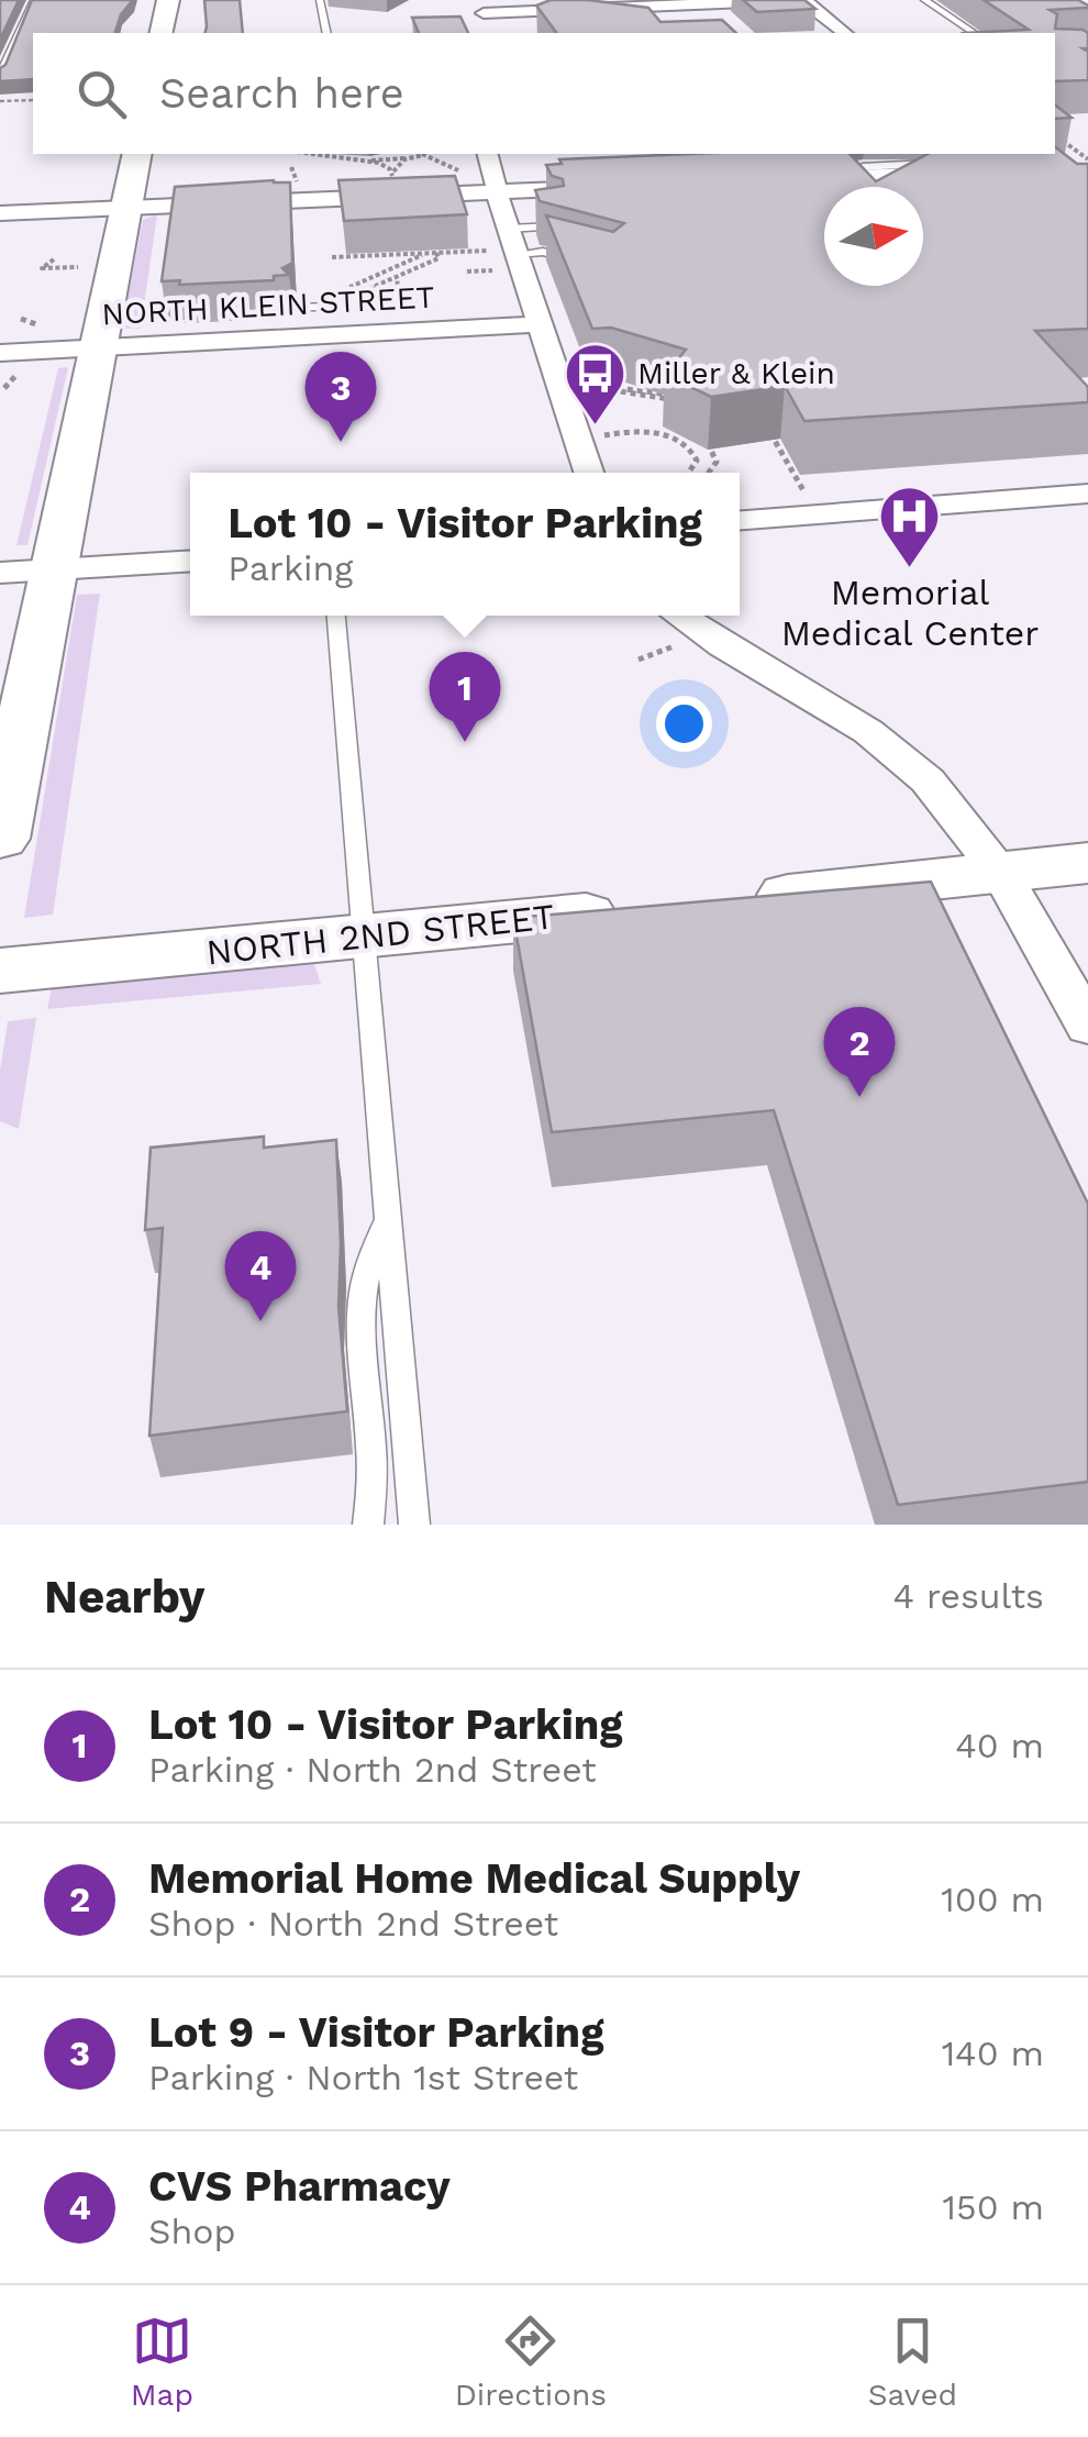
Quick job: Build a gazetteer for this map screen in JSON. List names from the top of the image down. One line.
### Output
{"streets":{"street":["NORTH KLEIN STREET","NORTH 2ND STREET"]},"places":{"bus stop":["Miller & Klein"],"hospital":["Memorial Medical Center"]},"north":"right","page":{"search":"Search here","pins":["3","1","2","4"],"popup":["Lot 10 - Visitor Parking","Parking"],"heading":["Nearby","4 results"],"list":[{"mark":"1","name":"Lot 10 - Visitor Parking","note":"Parking · North 2nd Street","value":"40 m"},{"mark":"2","name":"Memorial Home Medical Supply","note":"Shop · North 2nd Street","value":"100 m"},{"mark":"3","name":"Lot 9 - Visitor Parking","note":"Parking · North 1st Street","value":"140 m"},{"mark":"4","name":"CVS Pharmacy","note":"Shop","value":"150 m"}],"nav":["Map","Directions","Saved"]}}
